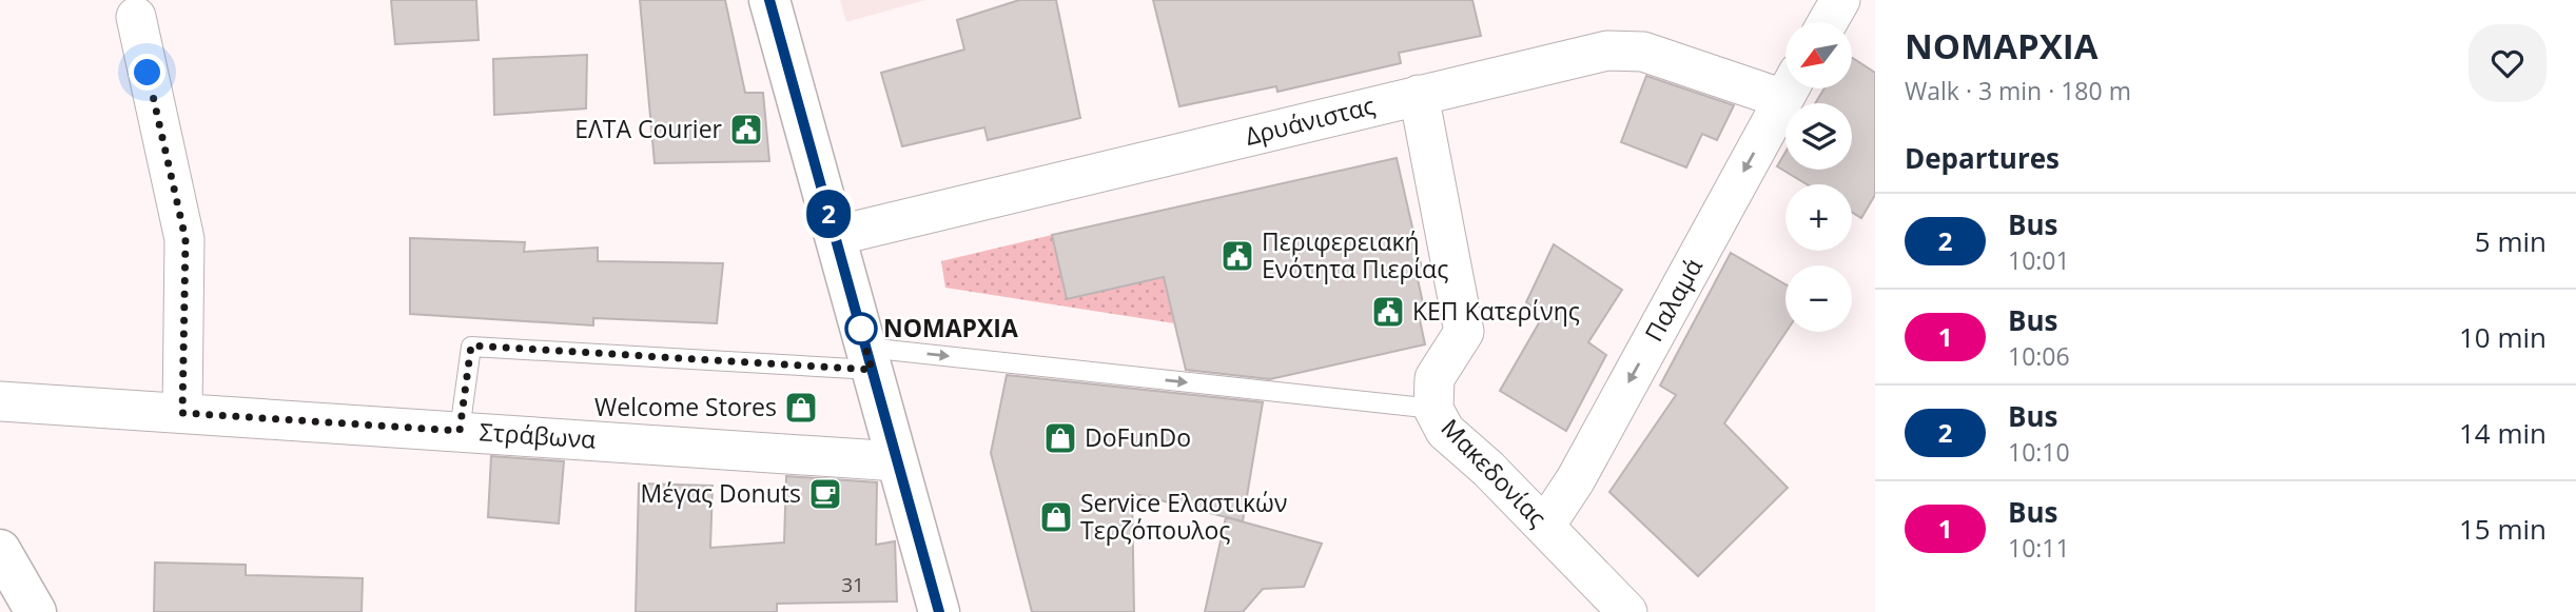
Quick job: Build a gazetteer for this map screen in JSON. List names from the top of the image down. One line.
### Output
{"streets":{"street":["Δρυάνιστας","Παλαμά","Στράβωνα","Μακεδονίας"]},"crossings":[["Δρυάνιστας","Μακεδονίας"],["Παλαμά","Μακεδονίας"]],"one_way":["Παλαμά"],"places":{"public building":["ΕΛΤΑ Courier","Περιφερειακή Ενότητα Πιερίας","ΚΕΠ Κατερίνης"],"other":["ΝΟΜΑΡΧΙΑ"],"shop":["Welcome Stores","DoFunDo","Service Ελαστικών Τερζόπουλος"],"cafe":["Μέγας Donuts"]},"lines":["bus line 2"],"house_numbers":["31"],"north":"bottom left","page":{"on_map":"2","heading":[["ΝΟΜΑΡΧΙΑ","Walk · 3 min · 180 m"],"Departures"],"map_buttons":["+","−"],"list":[{"mark":"2","name":"Bus","note":"10:01","value":"5 min"},{"mark":"1","name":"Bus","note":"10:06","value":"10 min"},{"mark":"2","name":"Bus","note":"10:10","value":"14 min"},{"mark":"1","name":"Bus","note":"10:11","value":"15 min"}]}}
